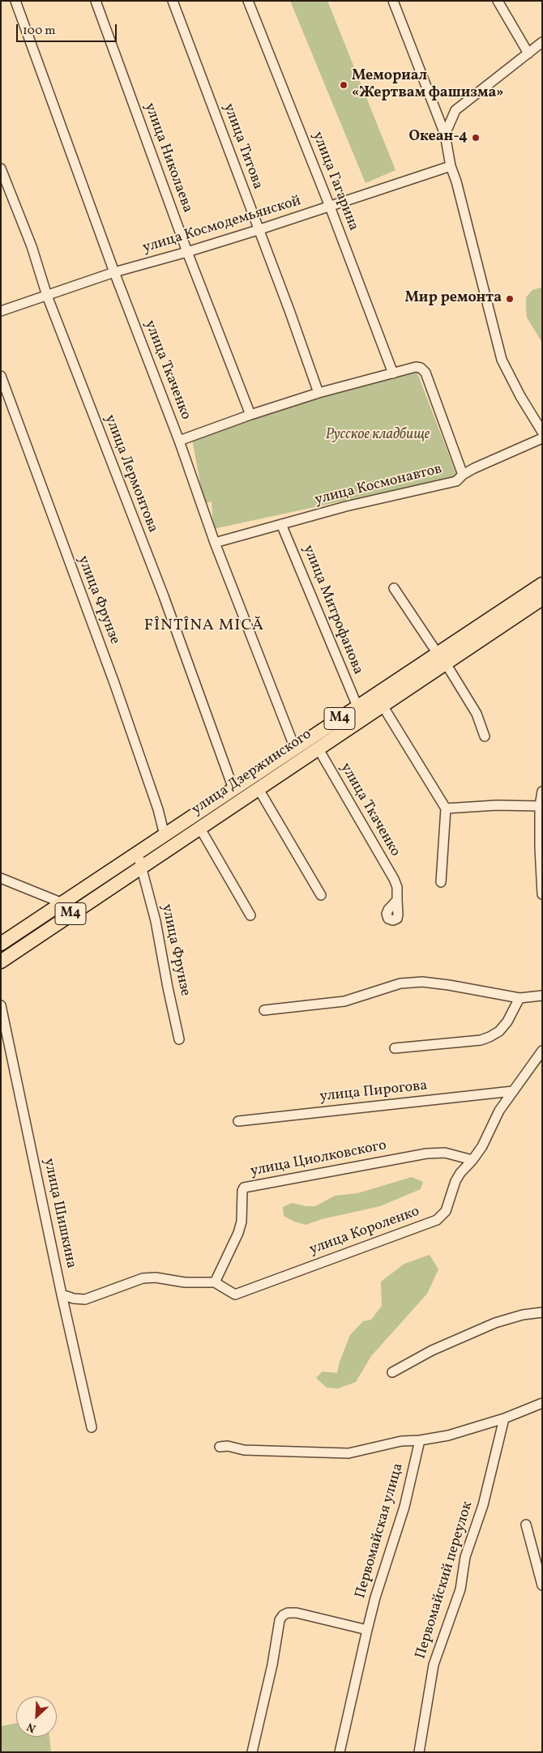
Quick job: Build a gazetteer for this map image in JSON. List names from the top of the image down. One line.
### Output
{"streets":{"highway":["M4","улица Дзержинского"],"street":["улица Титова","улица Николаева","улица Гагарина","улица Космодемьянской","улица Ткаченко","улица Лермонтова","улица Космонавтов","улица Фрунзе","улица Митрофанова","улица Пирогова","улица Циолковского","улица Шишкина","улица Короленко","Первомайская улица","Первомайский переулок"]},"crossings":[["улица Титова","улица Космодемьянской"],["улица Николаева","улица Космодемьянской"],["улица Гагарина","улица Космодемьянской"],["улица Космодемьянской","улица Ткаченко"],["улица Космодемьянской","улица Лермонтова"],["улица Ткаченко","улица Космонавтов"],["улица Ткаченко","улица Дзержинского"],["улица Лермонтова","улица Дзержинского"],["улица Космонавтов","улица Митрофанова"],["улица Фрунзе","улица Дзержинского"],["улица Митрофанова","улица Дзержинского"],["улица Пирогова","улица Короленко"],["улица Циолковского","улица Короленко"],["Первомайская улица","Первомайский переулок"]],"districts":["FÎNTÎNA MICĂ"],"parks":["Русское кладбище"],"places":["Мемориал «Жертвам фашизма»","Океан-4","Мир ремонта"],"scale_bar":"100 m","north":"bottom left"}
